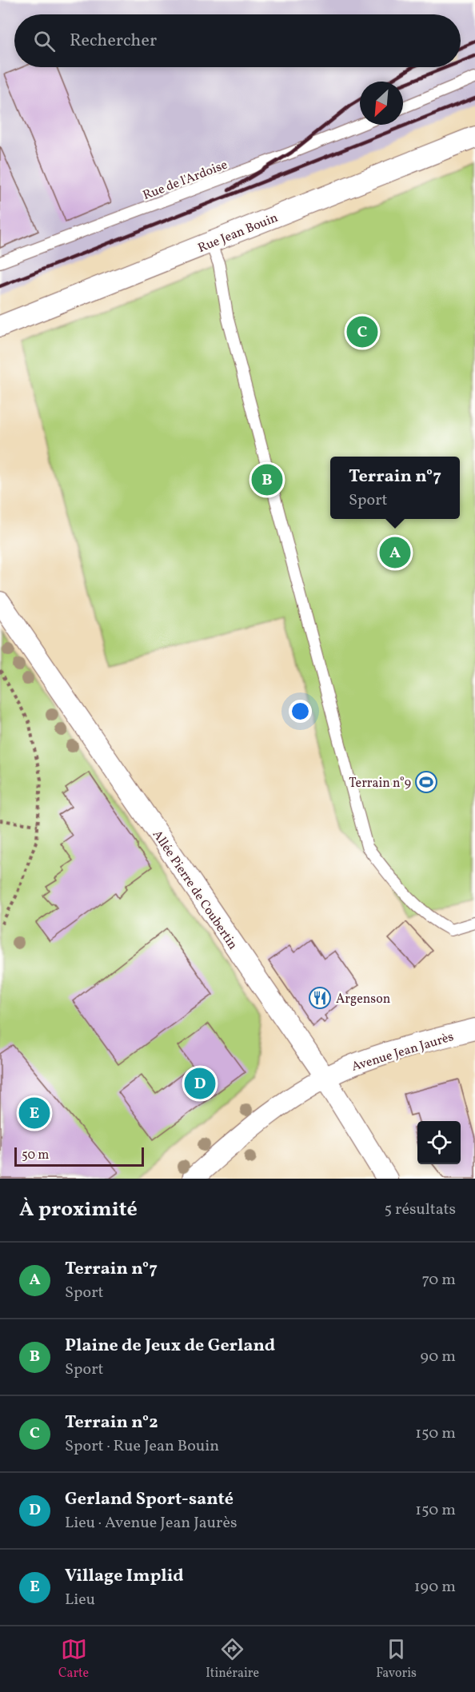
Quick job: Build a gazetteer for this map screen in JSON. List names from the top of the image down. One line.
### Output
{"streets":{"street":["Rue Jean Bouin","Allée Pierre de Coubertin","Avenue Jean Jaurès"],"lane":["Rue de l'Ardoise"]},"crossings":[["Allée Pierre de Coubertin","Avenue Jean Jaurès"]],"places":{"sports":["Terrain n°9"],"restaurant":["Argenson"]},"scale_bar":"50 m","north":"bottom left","page":{"search":"Rechercher","pins":["C","B","A","D","E"],"popup":["Terrain n°7","Sport"],"scale":"50 m","heading":["À proximité","5 résultats"],"list":[{"mark":"A","name":"Terrain n°7","note":"Sport","value":"70 m"},{"mark":"B","name":"Plaine de Jeux de Gerland","note":"Sport","value":"90 m"},{"mark":"C","name":"Terrain n°2","note":"Sport · Rue Jean Bouin","value":"150 m"},{"mark":"D","name":"Gerland Sport-santé","note":"Lieu · Avenue Jean Jaurès","value":"150 m"},{"mark":"E","name":"Village Implid","note":"Lieu","value":"190 m"}],"nav":["Carte","Itinéraire","Favoris"]}}
